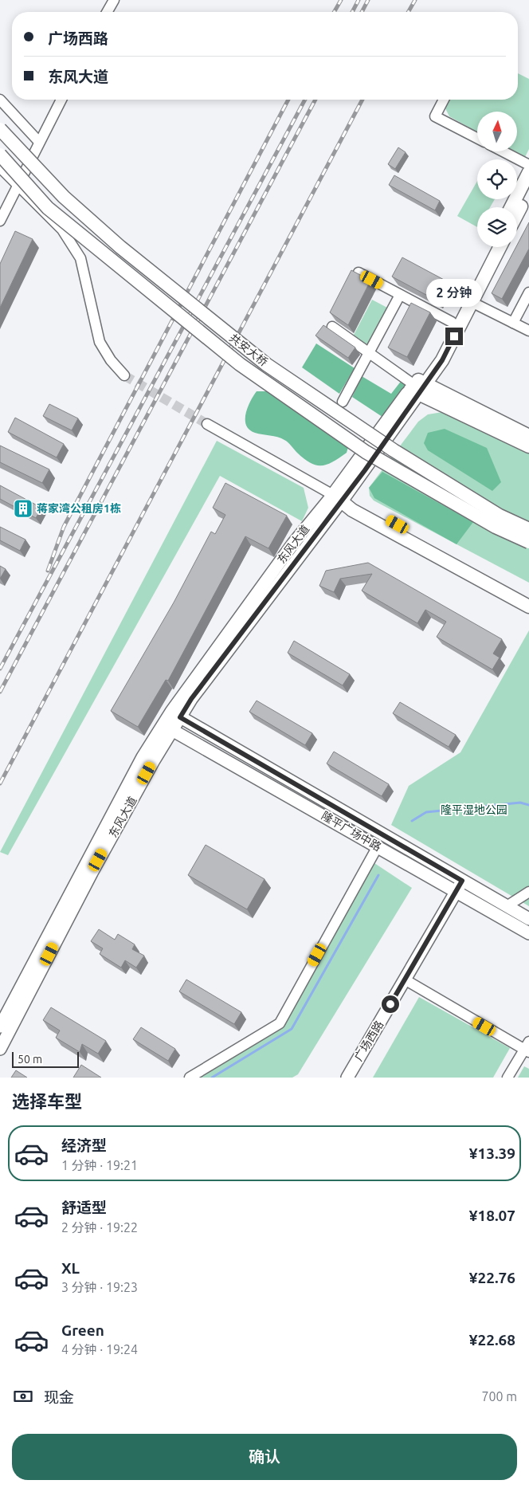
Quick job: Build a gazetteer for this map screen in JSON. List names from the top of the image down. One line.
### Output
{"streets":{"main road":["共安大桥"],"street":["东风大道","隆平广场中路","广场西路"]},"crossings":[["东风大道","隆平广场中路"],["隆平广场中路","广场西路"]],"parks":["隆平湿地公园"],"places":{"building":["蒋家湾公租房1栋"]},"scale_bar":"50 m","north":"top","page":{"banner":["广场西路","东风大道"],"bubble":"2 分钟","scale":"50 m","heading":"选择车型","list":[{"name":"经济型","note":"1 分钟 · 19:21","value":"¥13.39"},{"name":"舒适型","note":"2 分钟 · 19:22","value":"¥18.07"},{"name":"XL","note":"3 分钟 · 19:23","value":"¥22.76"},{"name":"Green","note":"4 分钟 · 19:24","value":"¥22.68"}],"pay":["现金","700 m"],"buttons":"确认"}}
